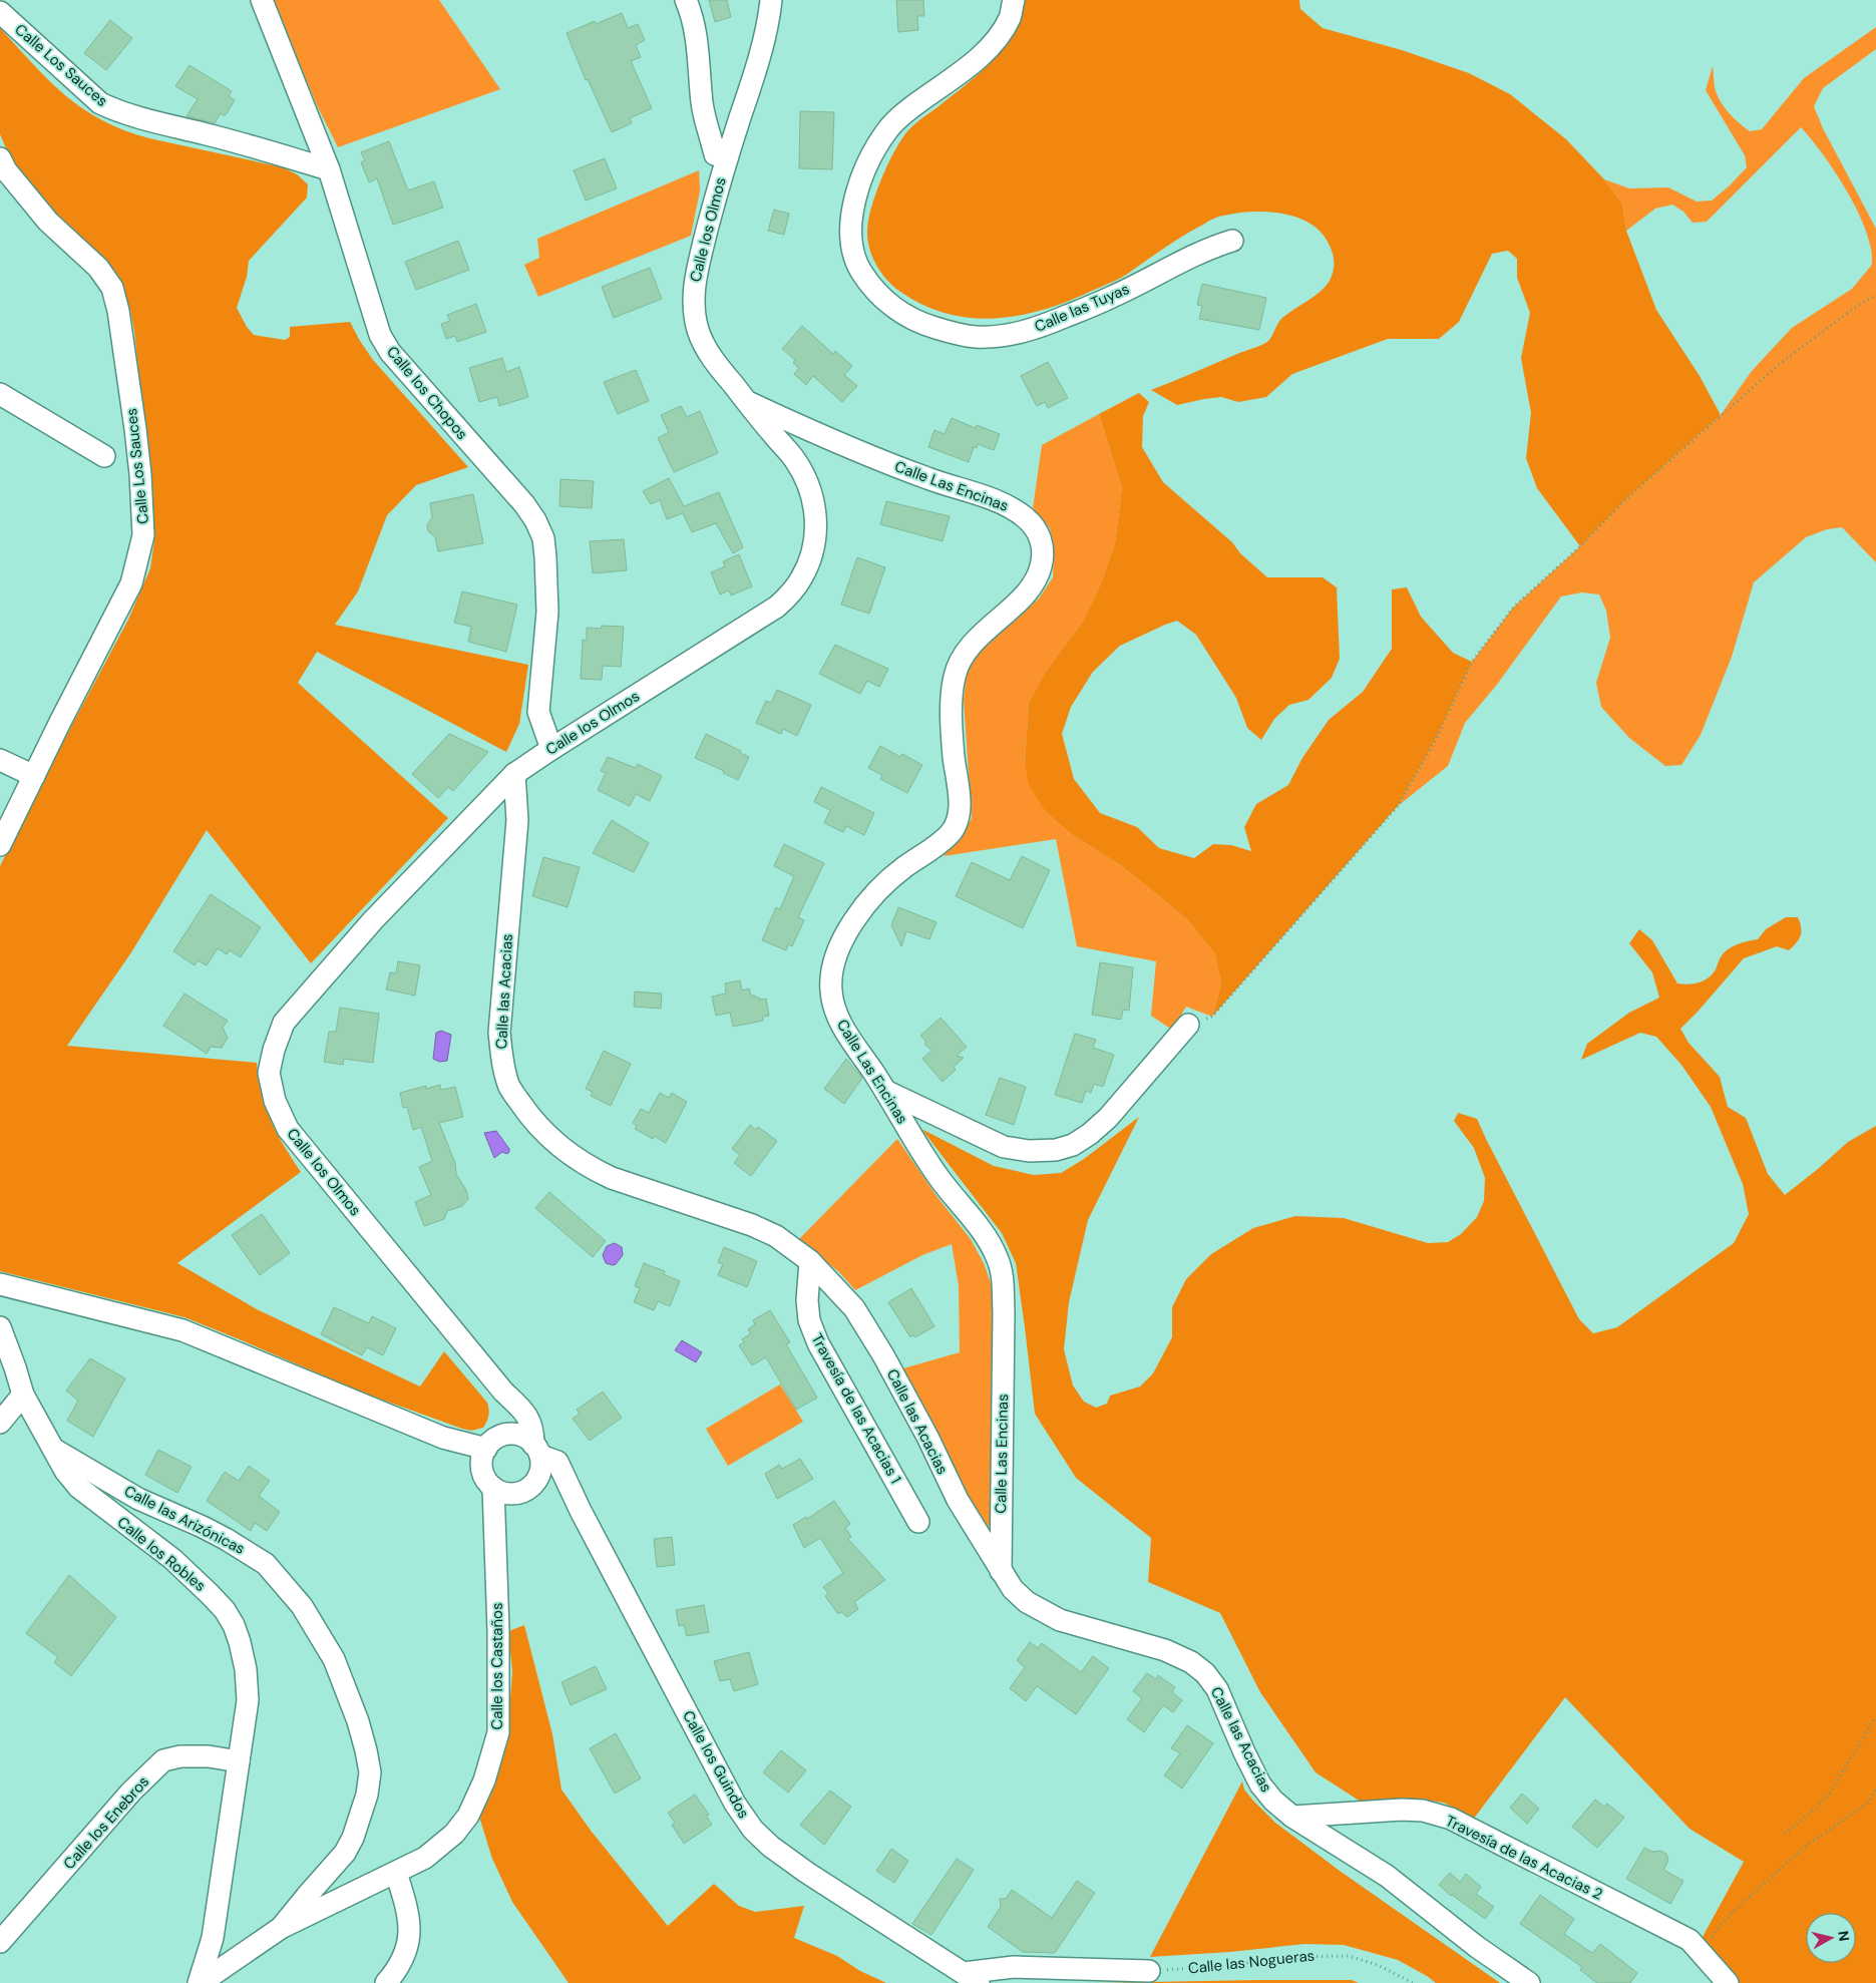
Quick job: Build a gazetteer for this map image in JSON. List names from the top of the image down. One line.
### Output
{"streets":{"street":["Calle Los Sauces","Calle los Olmos","Calle las Tuyas","Calle los Chopos","Calle Las Encinas","Calle las Acacias","Travesía de las Acacias 1","Calle las Arizónicas","Calle los Robles","Calle los Castaños","Calle los Guindos","Calle los Enebros","Travesía de las Acacias 2"],"path":["Calle las Nogueras"]},"crossings":[["Calle Los Sauces","Calle los Chopos"],["Calle los Olmos","Calle los Chopos"],["Calle los Olmos","Calle Las Encinas"],["Calle los Olmos","Calle las Acacias"],["Calle los Olmos","Calle los Castaños"],["Calle los Olmos","Calle los Guindos"],["Calle Las Encinas","Calle las Acacias"],["Calle las Acacias","Travesía de las Acacias 1"],["Calle las Acacias","Travesía de las Acacias 2"],["Calle las Arizónicas","Calle los Robles"],["Calle las Arizónicas","Calle los Castaños"],["Calle los Robles","Calle los Castaños"],["Calle los Robles","Calle los Enebros"],["Calle los Castaños","Calle los Guindos"]],"north":"right"}
